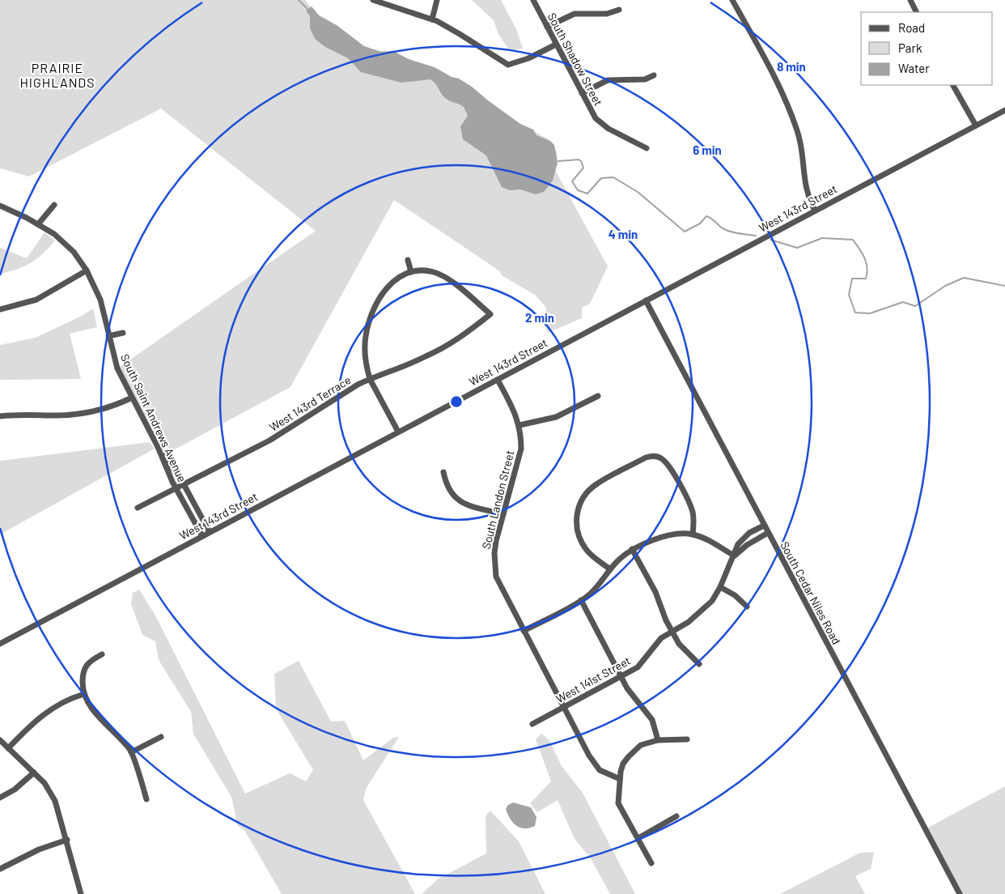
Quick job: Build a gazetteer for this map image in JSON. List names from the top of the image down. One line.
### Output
{"streets":{"street":["South Shadow Street","West 143rd Street","West 143rd Terrace","South Saint Andrews Avenue","South Landon Street","South Cedar Niles Road","West 141st Street"]},"crossings":[["West 143rd Street","South Saint Andrews Avenue"],["West 143rd Street","South Landon Street"],["West 143rd Street","South Cedar Niles Road"],["West 143rd Terrace","South Saint Andrews Avenue"],["South Landon Street","West 141st Street"],["South Cedar Niles Road","West 141st Street"]],"districts":["PRAIRIE HIGHLANDS"],"legend":["Road","Park","Water"],"rings":["8 min","6 min","4 min","2 min"]}
